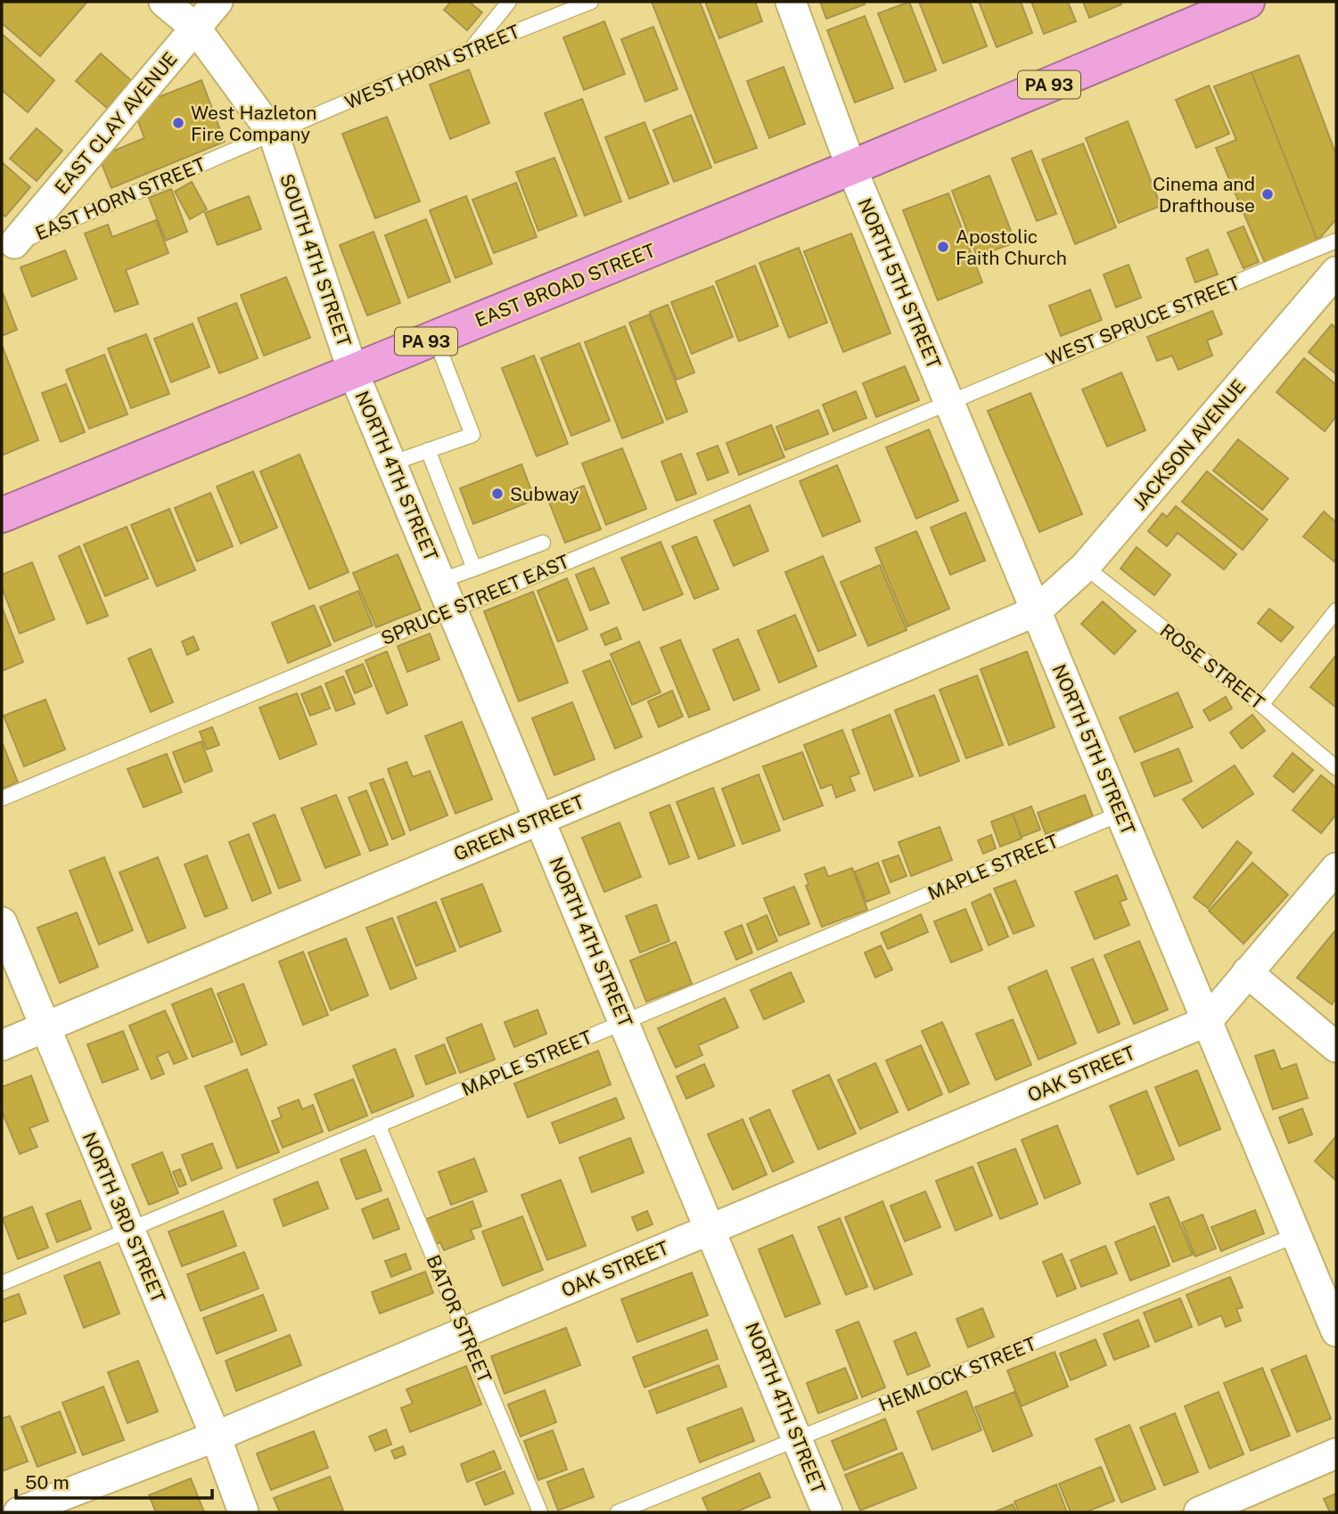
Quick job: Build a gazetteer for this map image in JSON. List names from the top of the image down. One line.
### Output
{"streets":{"highway":["PA 93","EAST BROAD STREET"],"street":["EAST CLAY AVENUE","SOUTH 4TH STREET","NORTH 5TH STREET","JACKSON AVENUE","NORTH 4TH STREET","GREEN STREET","OAK STREET","NORTH 3RD STREET"],"lane":["WEST HORN STREET","EAST HORN STREET","WEST SPRUCE STREET","SPRUCE STREET EAST","ROSE STREET","MAPLE STREET","BATOR STREET","HEMLOCK STREET"]},"crossings":[["WEST HORN STREET","EAST HORN STREET"],["WEST HORN STREET","SOUTH 4TH STREET"],["PA 93","NORTH 5TH STREET"],["PA 93","EAST BROAD STREET"],["EAST CLAY AVENUE","EAST HORN STREET"],["EAST CLAY AVENUE","SOUTH 4TH STREET"],["EAST HORN STREET","SOUTH 4TH STREET"],["SOUTH 4TH STREET","EAST BROAD STREET"],["SOUTH 4TH STREET","NORTH 4TH STREET"],["NORTH 5TH STREET","EAST BROAD STREET"],["NORTH 5TH STREET","WEST SPRUCE STREET"],["NORTH 5TH STREET","JACKSON AVENUE"],["NORTH 5TH STREET","SPRUCE STREET EAST"],["NORTH 5TH STREET","GREEN STREET"],["NORTH 5TH STREET","MAPLE STREET"],["NORTH 5TH STREET","OAK STREET"],["NORTH 5TH STREET","HEMLOCK STREET"],["EAST BROAD STREET","NORTH 4TH STREET"],["WEST SPRUCE STREET","SPRUCE STREET EAST"],["JACKSON AVENUE","ROSE STREET"],["JACKSON AVENUE","GREEN STREET"],["NORTH 4TH STREET","SPRUCE STREET EAST"],["NORTH 4TH STREET","GREEN STREET"],["NORTH 4TH STREET","MAPLE STREET"],["NORTH 4TH STREET","OAK STREET"],["NORTH 4TH STREET","HEMLOCK STREET"],["GREEN STREET","NORTH 3RD STREET"],["MAPLE STREET","NORTH 3RD STREET"],["MAPLE STREET","BATOR STREET"],["OAK STREET","NORTH 3RD STREET"],["OAK STREET","BATOR STREET"]],"places":["West Hazleton Fire Company","Cinema and Drafthouse","Apostolic Faith Church","Subway"],"scale_bar":"50 m"}
